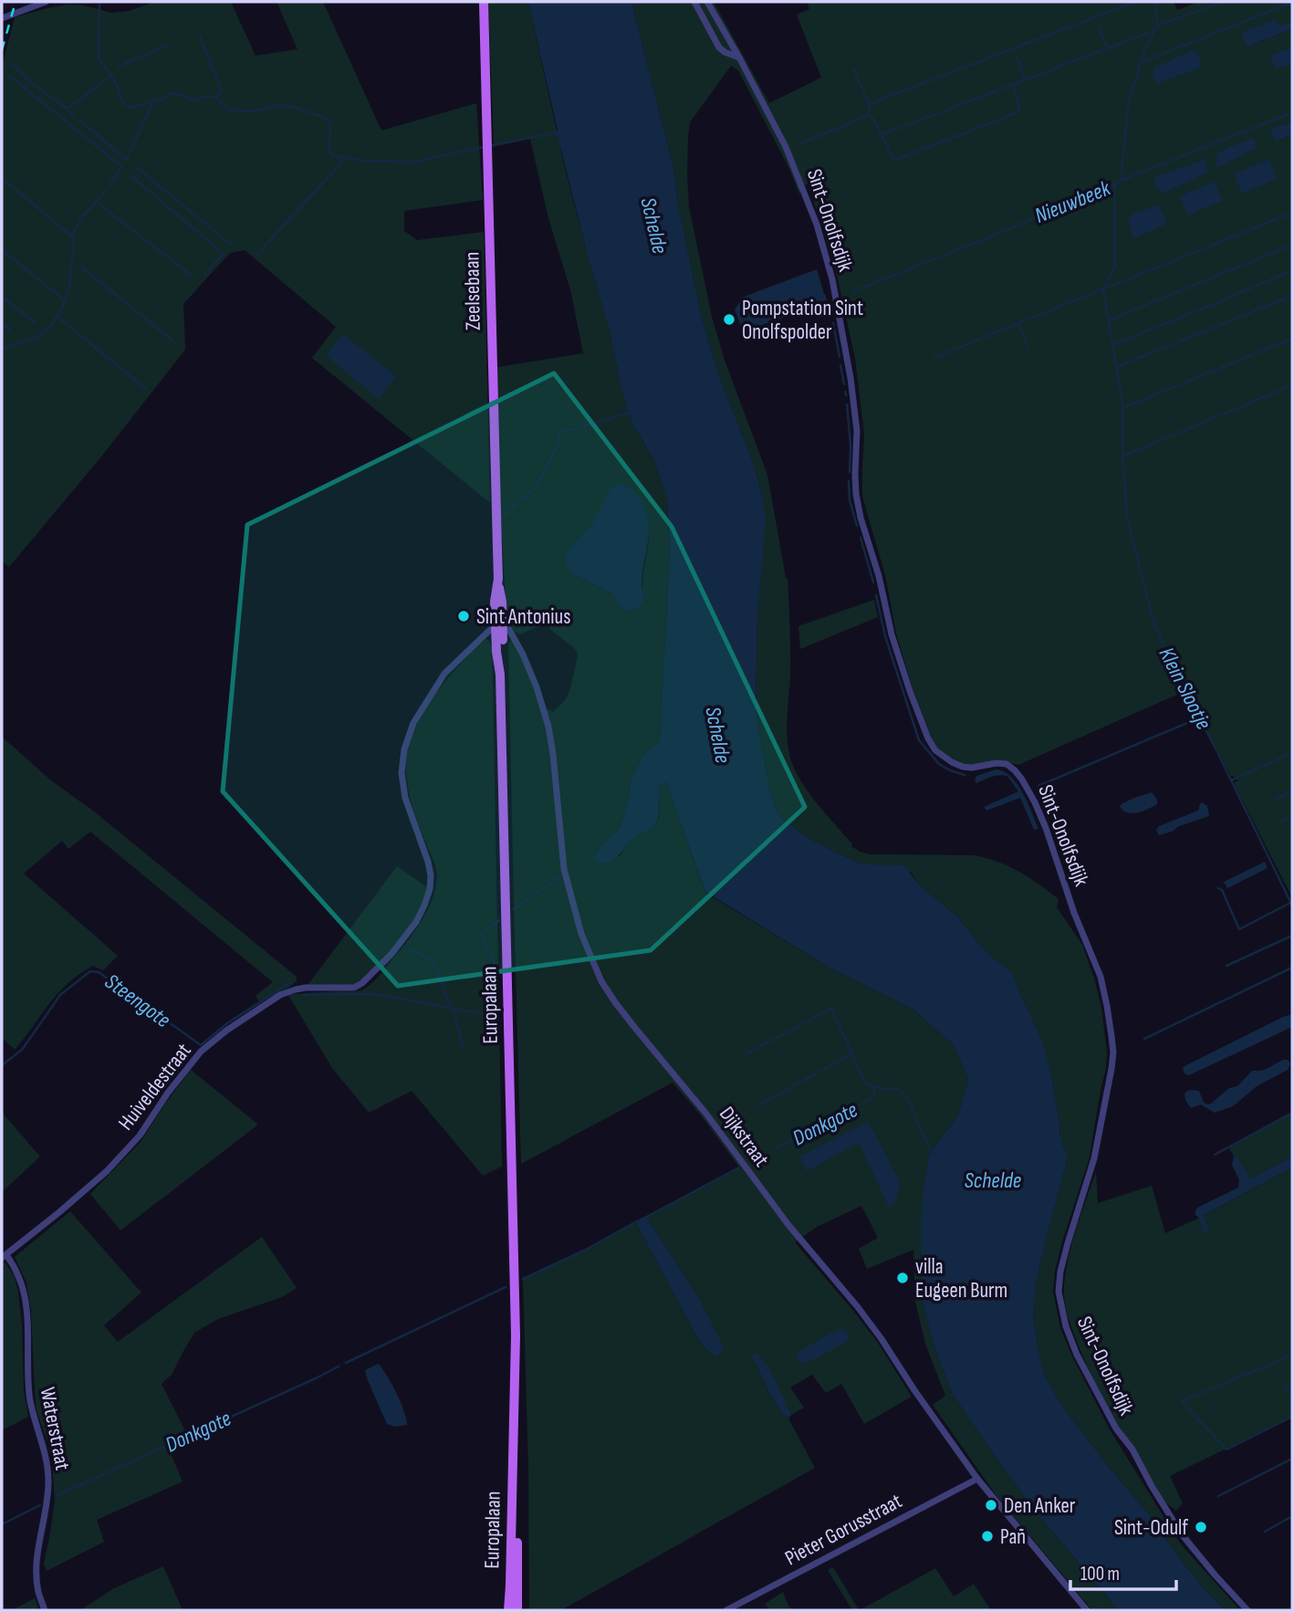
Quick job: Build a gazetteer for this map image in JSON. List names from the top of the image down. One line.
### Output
{"streets":{"main road":["Zeelsebaan","Europalaan"],"street":["Sint-Onolfsdijk","Huiveldestraat","Dijkstraat","Waterstraat","Pieter Gorusstraat"]},"crossings":[["Zeelsebaan","Europalaan"],["Zeelsebaan","Huiveldestraat"],["Zeelsebaan","Dijkstraat"],["Huiveldestraat","Dijkstraat"],["Huiveldestraat","Waterstraat"],["Dijkstraat","Pieter Gorusstraat"]],"water":["Nieuwbeek","Schelde","Klein Slootje","Steengote","Donkgote"],"places":["Pompstation Sint Onolfspolder","Sint Antonius","villa Eugeen Burm","Den Anker","Sint-Odulf","Pañ"],"scale_bar":"100 m"}
